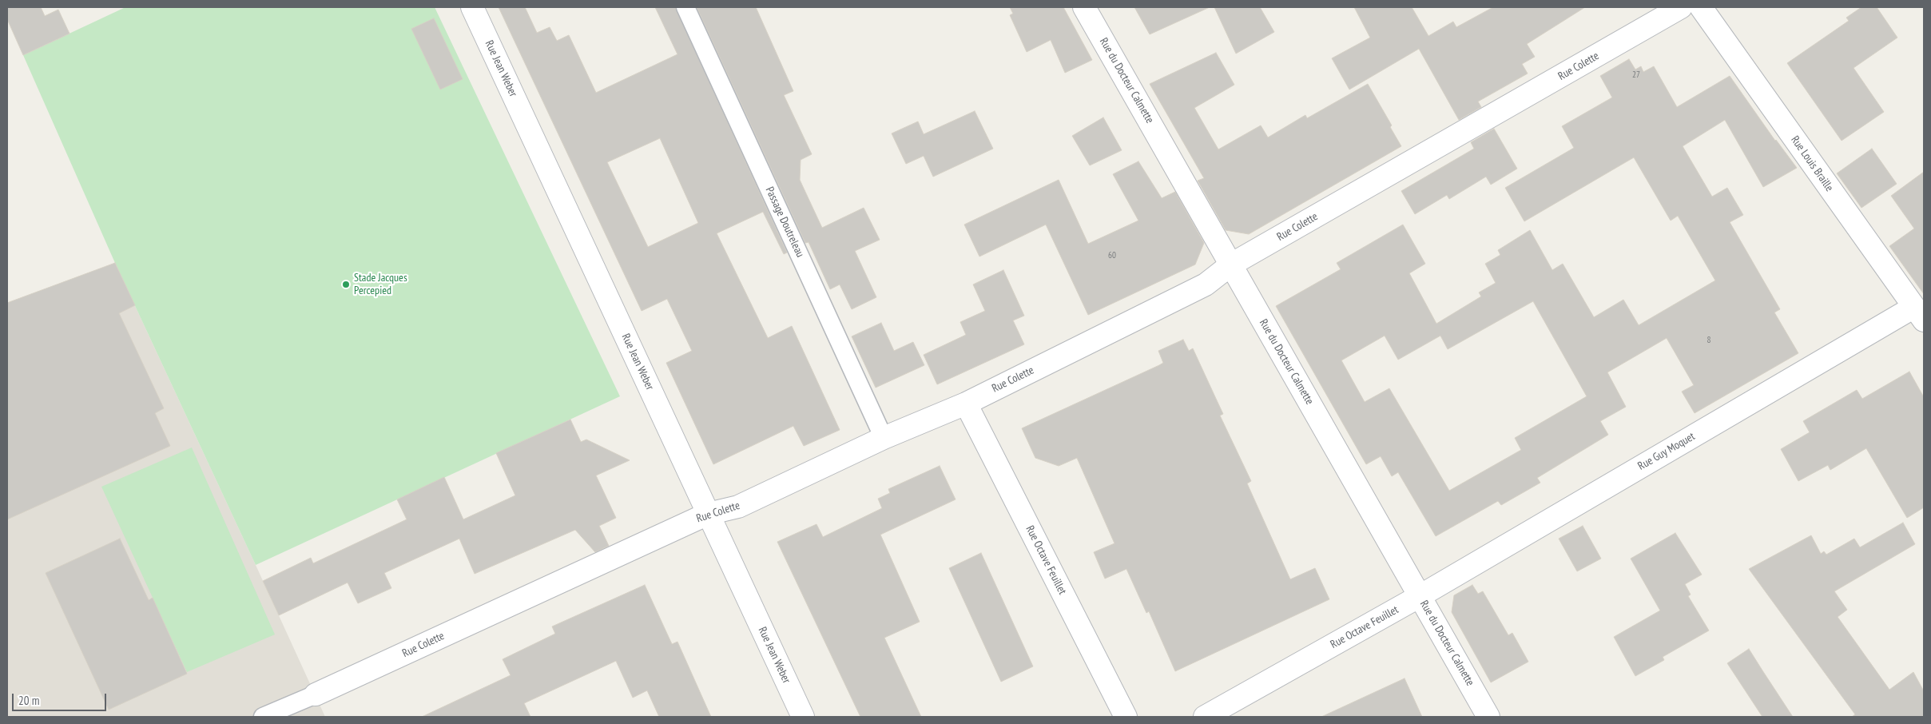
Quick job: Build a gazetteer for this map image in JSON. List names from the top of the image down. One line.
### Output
{"streets":{"street":["Rue Colette","Rue Jean Weber","Rue du Docteur Calmette","Rue Louis Braille","Rue Guy Moquet","Rue Octave Feuillet"],"lane":["Passage Doutreleau"]},"crossings":[["Rue Colette","Rue Jean Weber"],["Rue Colette","Rue du Docteur Calmette"],["Rue Colette","Passage Doutreleau"],["Rue Colette","Rue Octave Feuillet"],["Rue du Docteur Calmette","Rue Guy Moquet"],["Rue du Docteur Calmette","Rue Octave Feuillet"],["Rue Louis Braille","Rue Guy Moquet"],["Rue Guy Moquet","Rue Octave Feuillet"]],"places":["Stade Jacques Percepied"],"house_numbers":["27","60","8"],"scale_bar":"20 m"}
